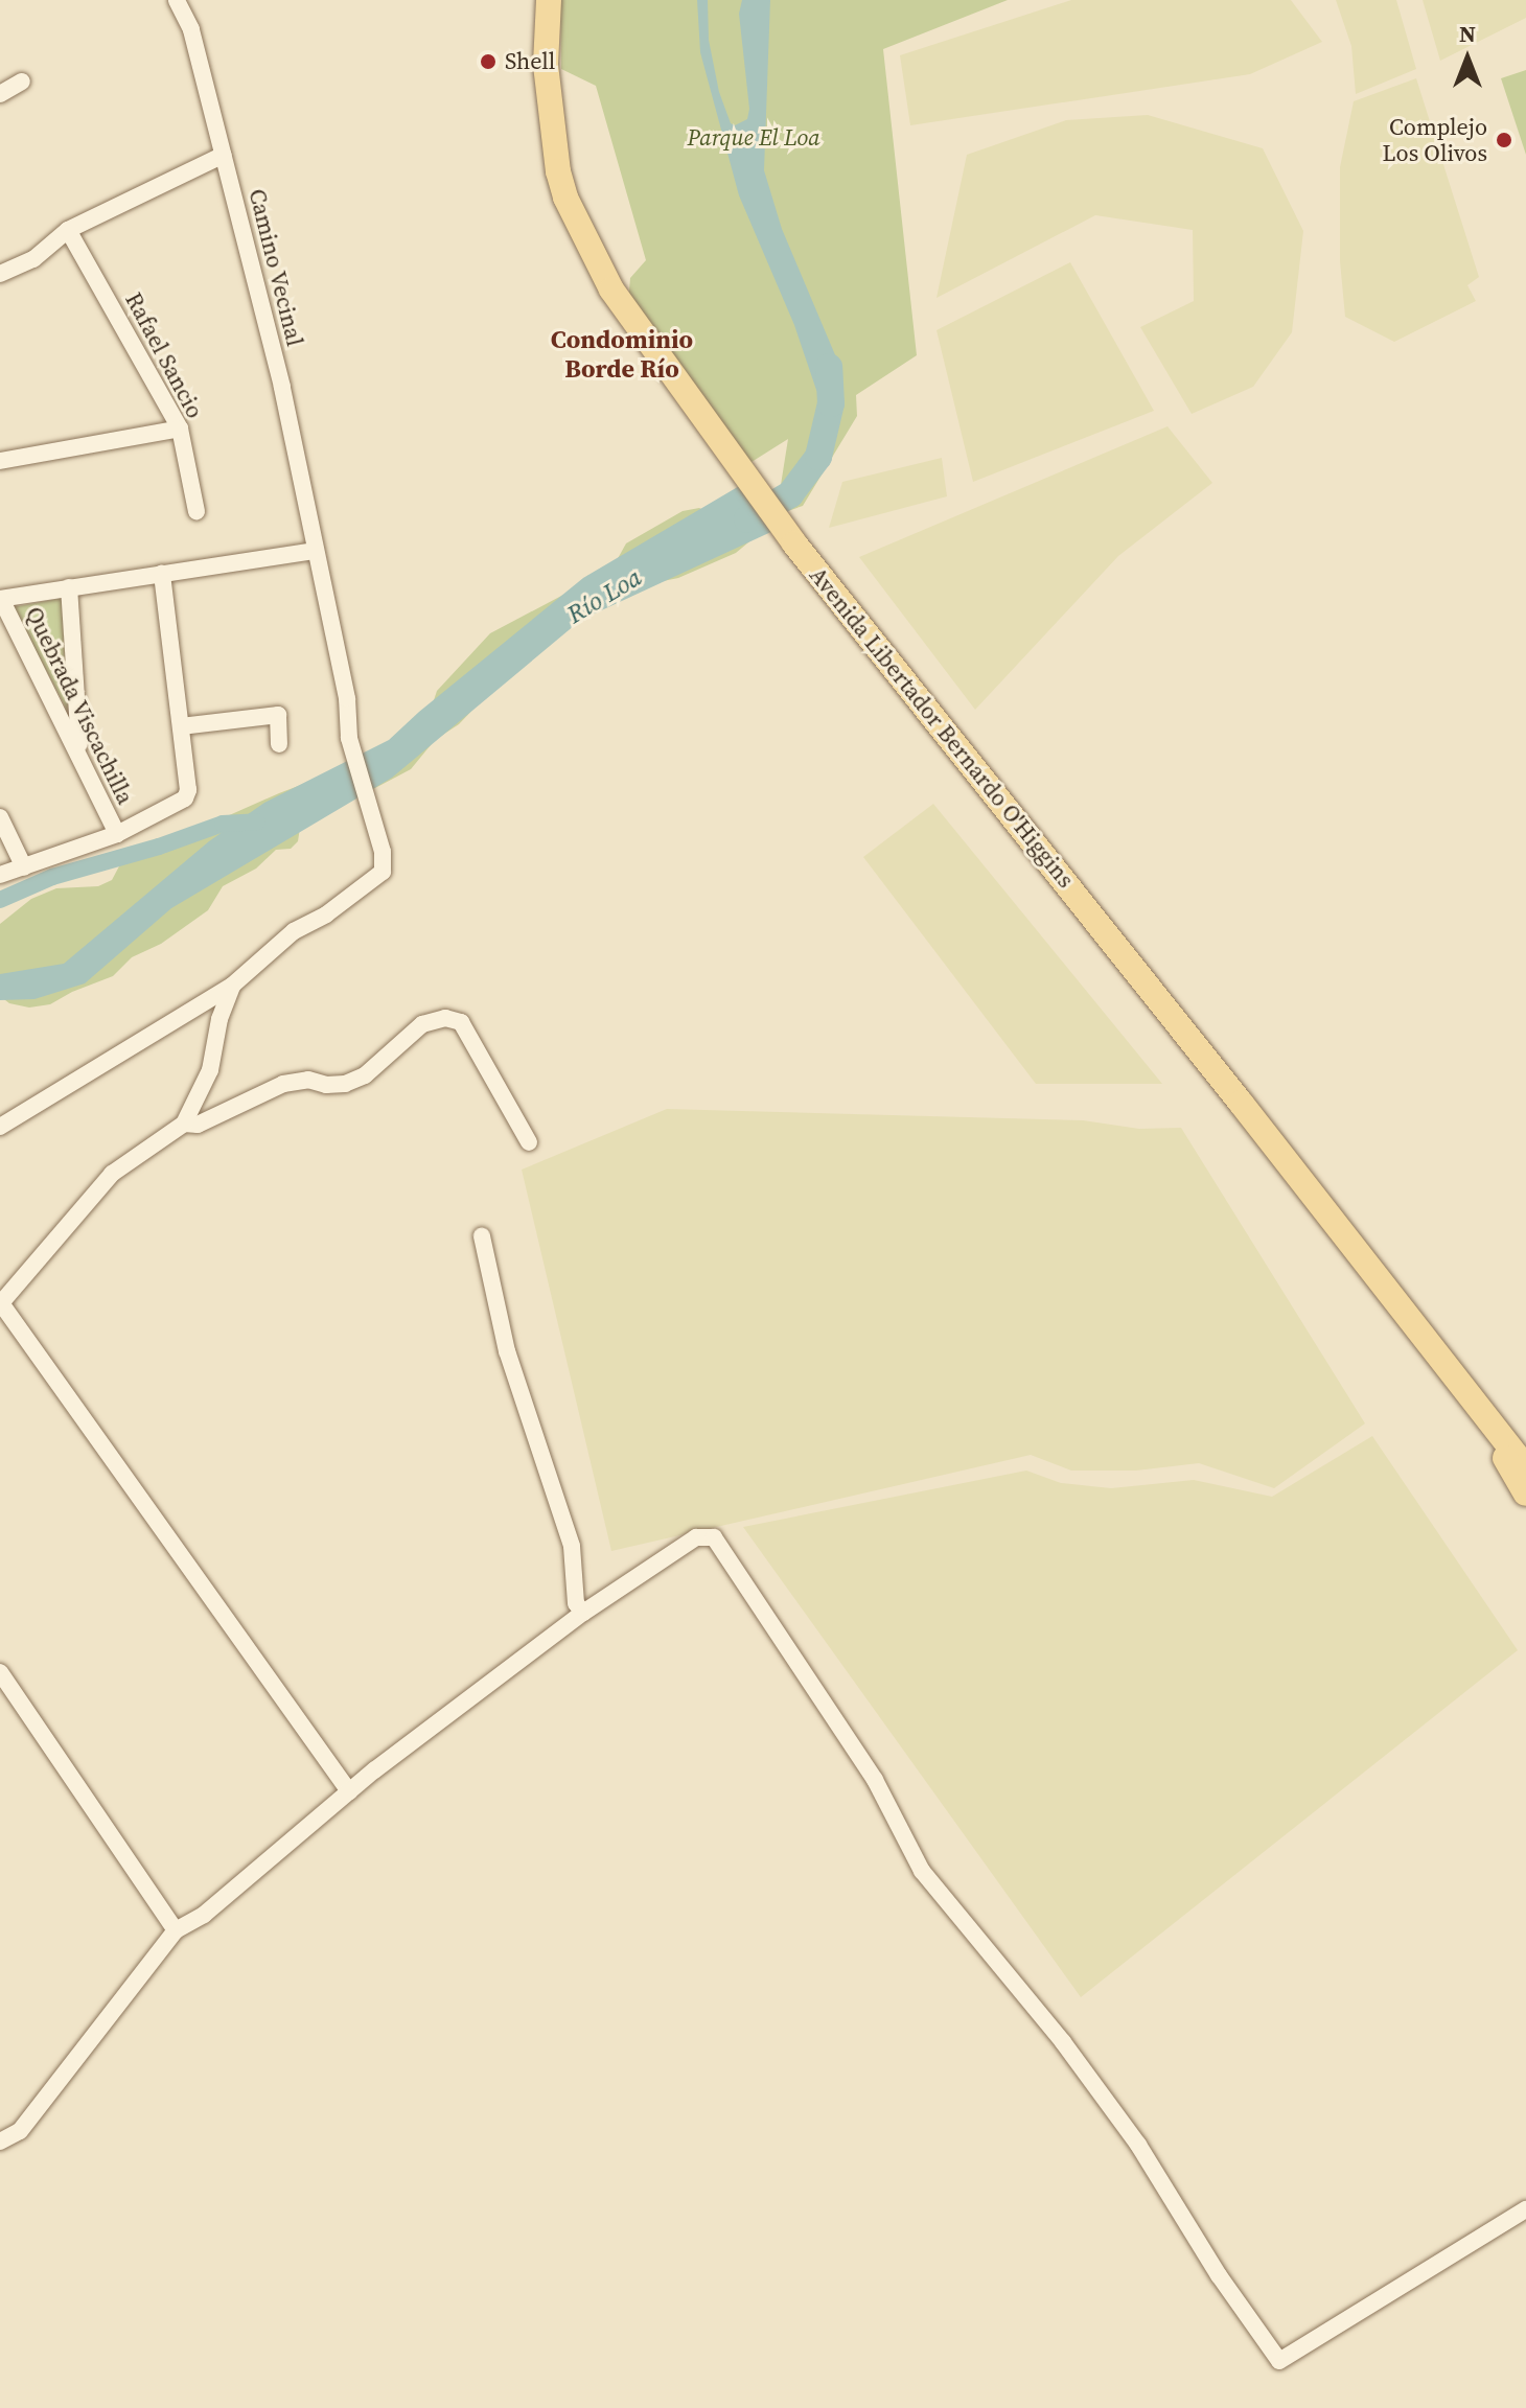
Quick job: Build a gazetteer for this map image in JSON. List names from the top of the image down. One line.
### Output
{"streets":{"main road":["Avenida Libertador Bernardo O'Higgins"],"street":["Camino Vecinal","Rafael Sancio","Quebrada Viscachilla"]},"districts":["Condominio Borde Río"],"water":["Río Loa"],"parks":["Parque El Loa"],"places":["Shell","Complejo Los Olivos"],"north":"top"}
